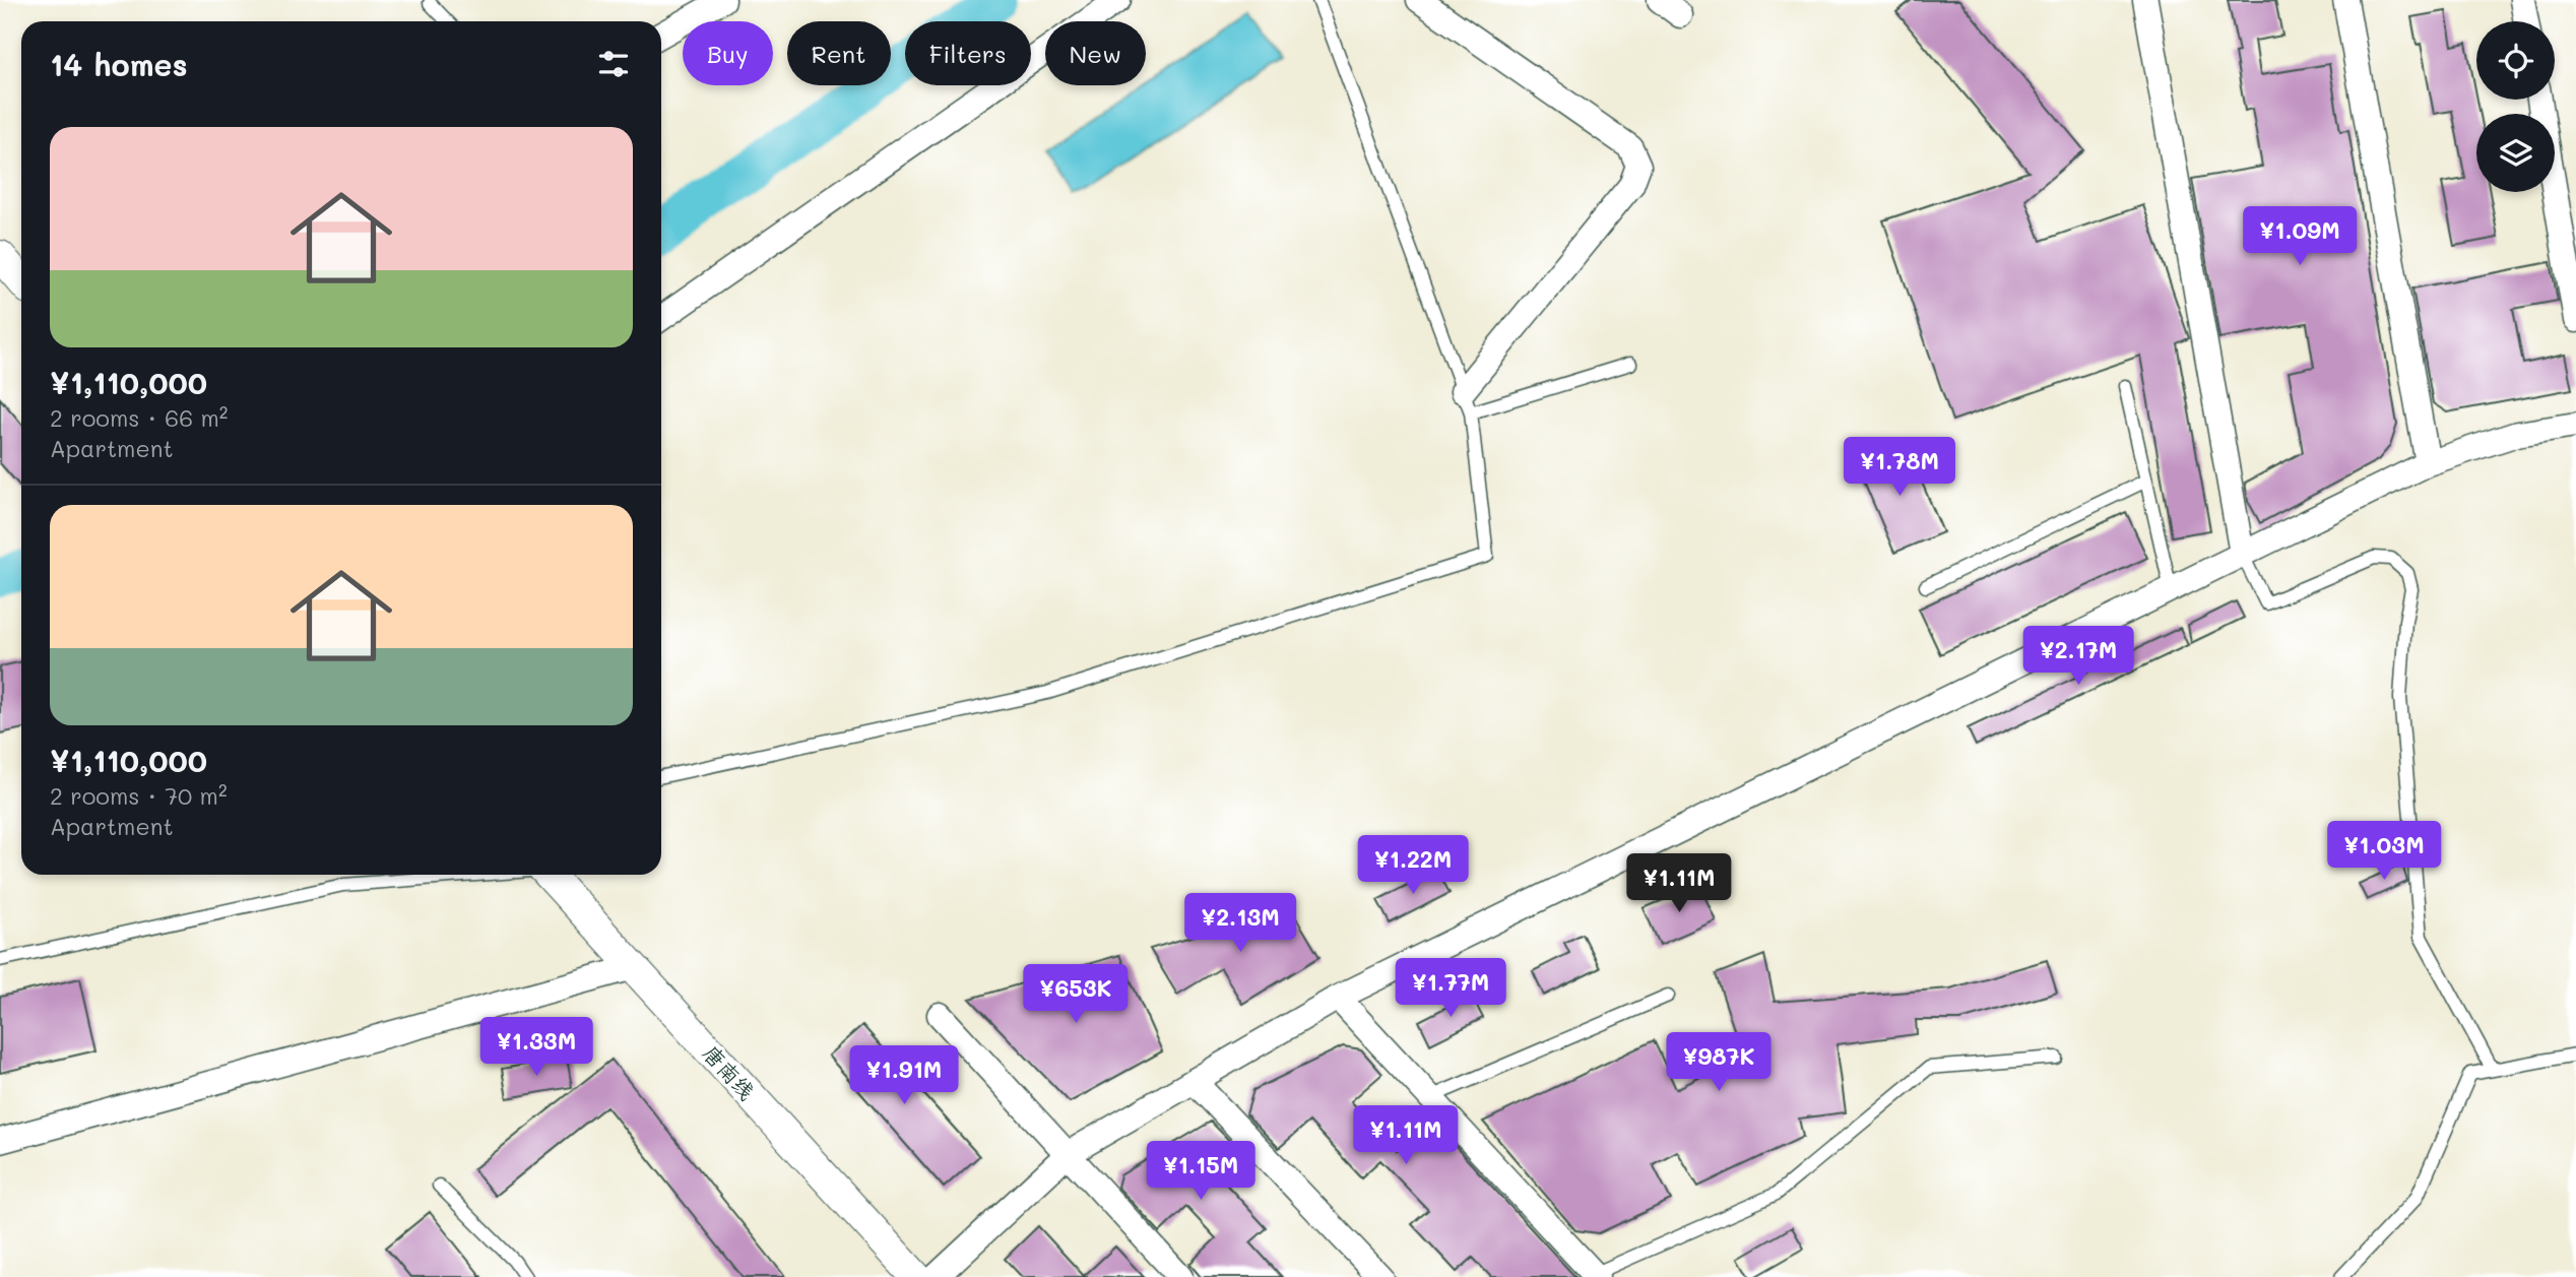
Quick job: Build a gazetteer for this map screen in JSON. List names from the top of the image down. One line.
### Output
{"streets":{"street":["唐南线"]},"page":{"chip":["Buy","Rent","Filters","New"],"heading":"14 homes","list":[{"name":"¥1,110,000","note":"2 rooms · 66 m² · Apartment"},{"name":"¥1,110,000","note":"2 rooms · 70 m² · Apartment"}],"price":["¥1.09M","¥1.78M","¥2.17M","¥1.03M","¥1.22M","¥1.11M","¥2.13M","¥1.77M","¥653K","¥1.33M","¥987K","¥1.91M","¥1.11M","¥1.15M"]}}
